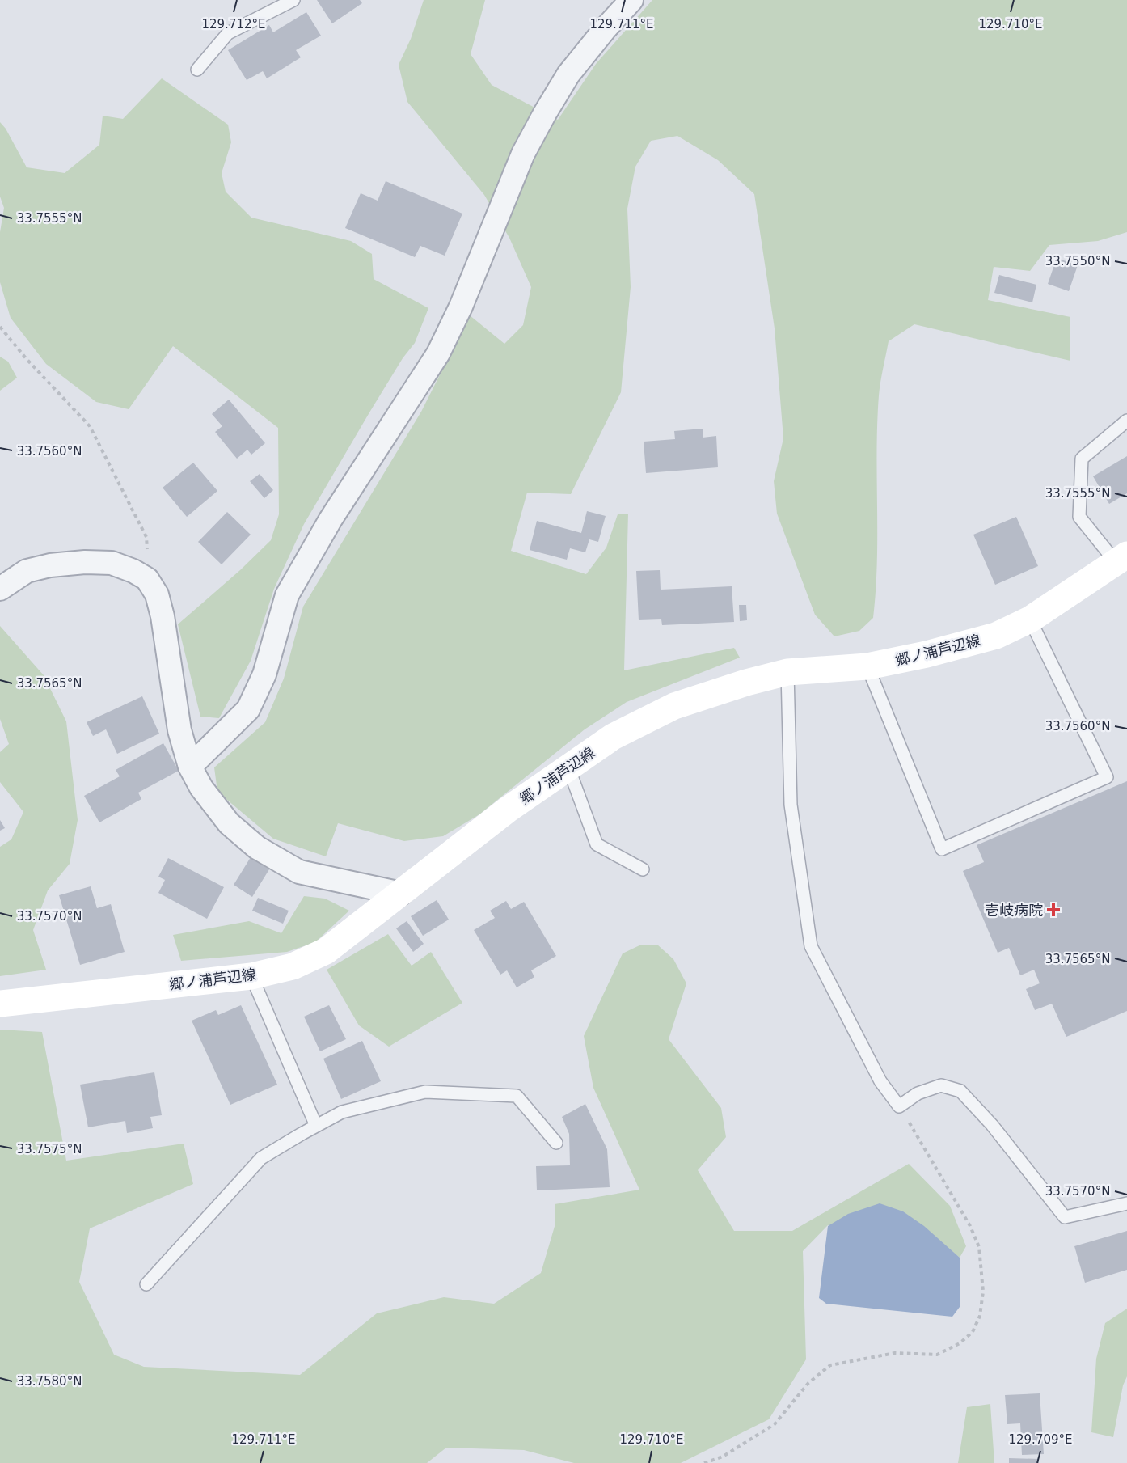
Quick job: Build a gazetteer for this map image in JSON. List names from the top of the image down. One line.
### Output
{"streets":{"main road":["郷ノ浦芦辺線"]},"places":{"health":["壱岐病院"]},"coordinates":["129.712°E","129.711°E","129.710°E","33.7555°N","33.7550°N","33.7560°N","33.7565°N","33.7570°N","33.7575°N","33.7580°N","129.709°E"]}
